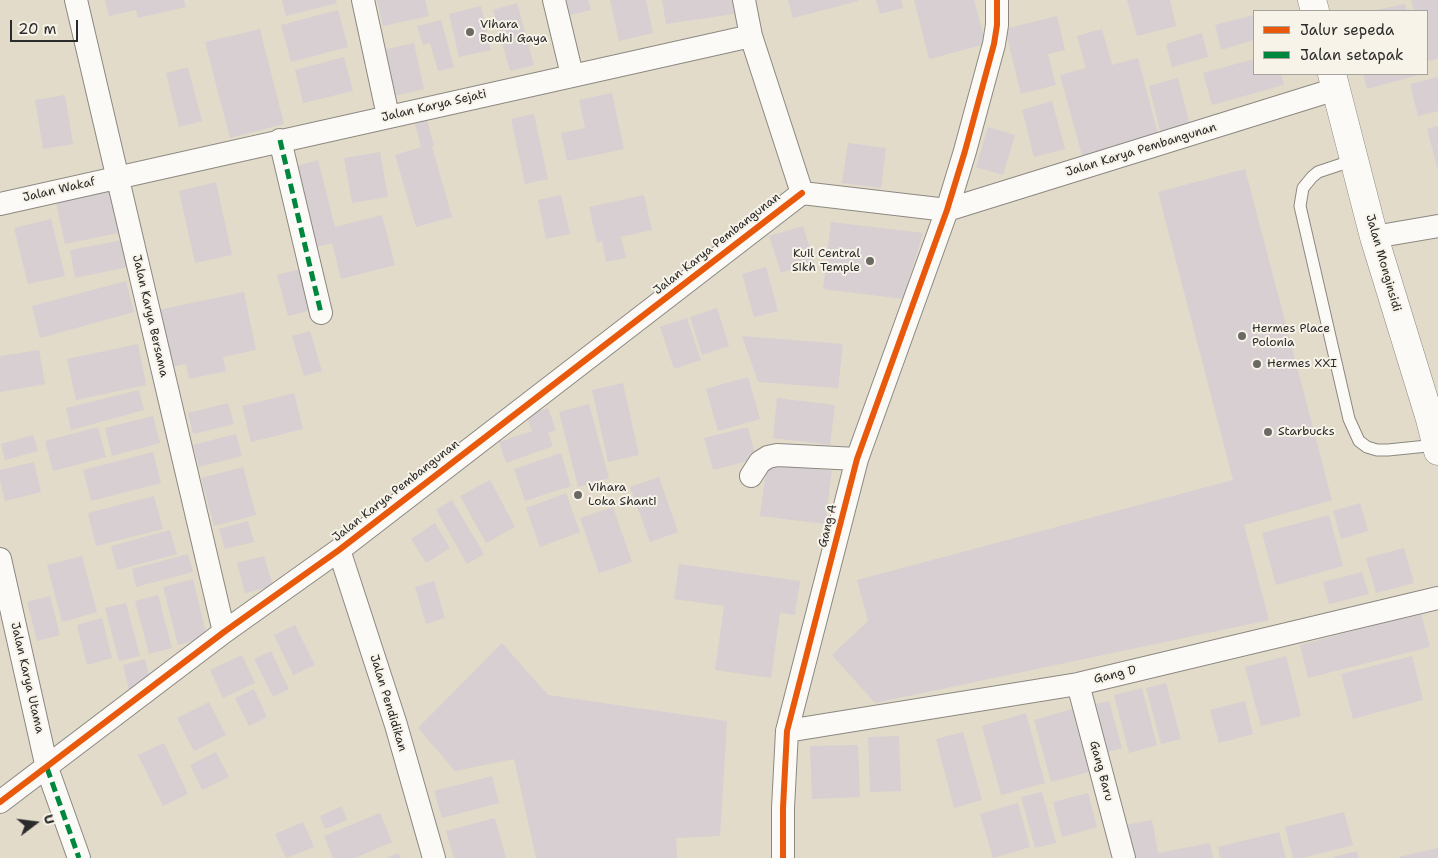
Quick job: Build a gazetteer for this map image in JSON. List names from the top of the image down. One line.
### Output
{"streets":{"main road":["Jalan Monginsidi"],"street":["Jalan Karya Sejati","Jalan Karya Pembangunan","Jalan Wakaf","Jalan Karya Bersama","Gang A","Gang D","Jalan Karya Utama","Jalan Pendidikan","Gang Baru"]},"crossings":[["Jalan Karya Sejati","Jalan Wakaf"],["Jalan Karya Sejati","Jalan Karya Bersama"],["Jalan Karya Pembangunan","Jalan Monginsidi"],["Jalan Karya Pembangunan","Jalan Karya Bersama"],["Jalan Karya Pembangunan","Gang A"],["Jalan Karya Pembangunan","Jalan Karya Utama"],["Jalan Karya Pembangunan","Jalan Pendidikan"],["Jalan Wakaf","Jalan Karya Bersama"],["Gang A","Gang D"],["Gang D","Gang Baru"]],"places":["Vihara Bodhi Gaya","Kuil Central Sikh Temple","Hermes Place Polonia","Hermes XXI","Starbucks","Vihara Loka Shanti"],"legend":["Jalur sepeda","Jalan setapak"],"scale_bar":"20 m","north":"right"}
